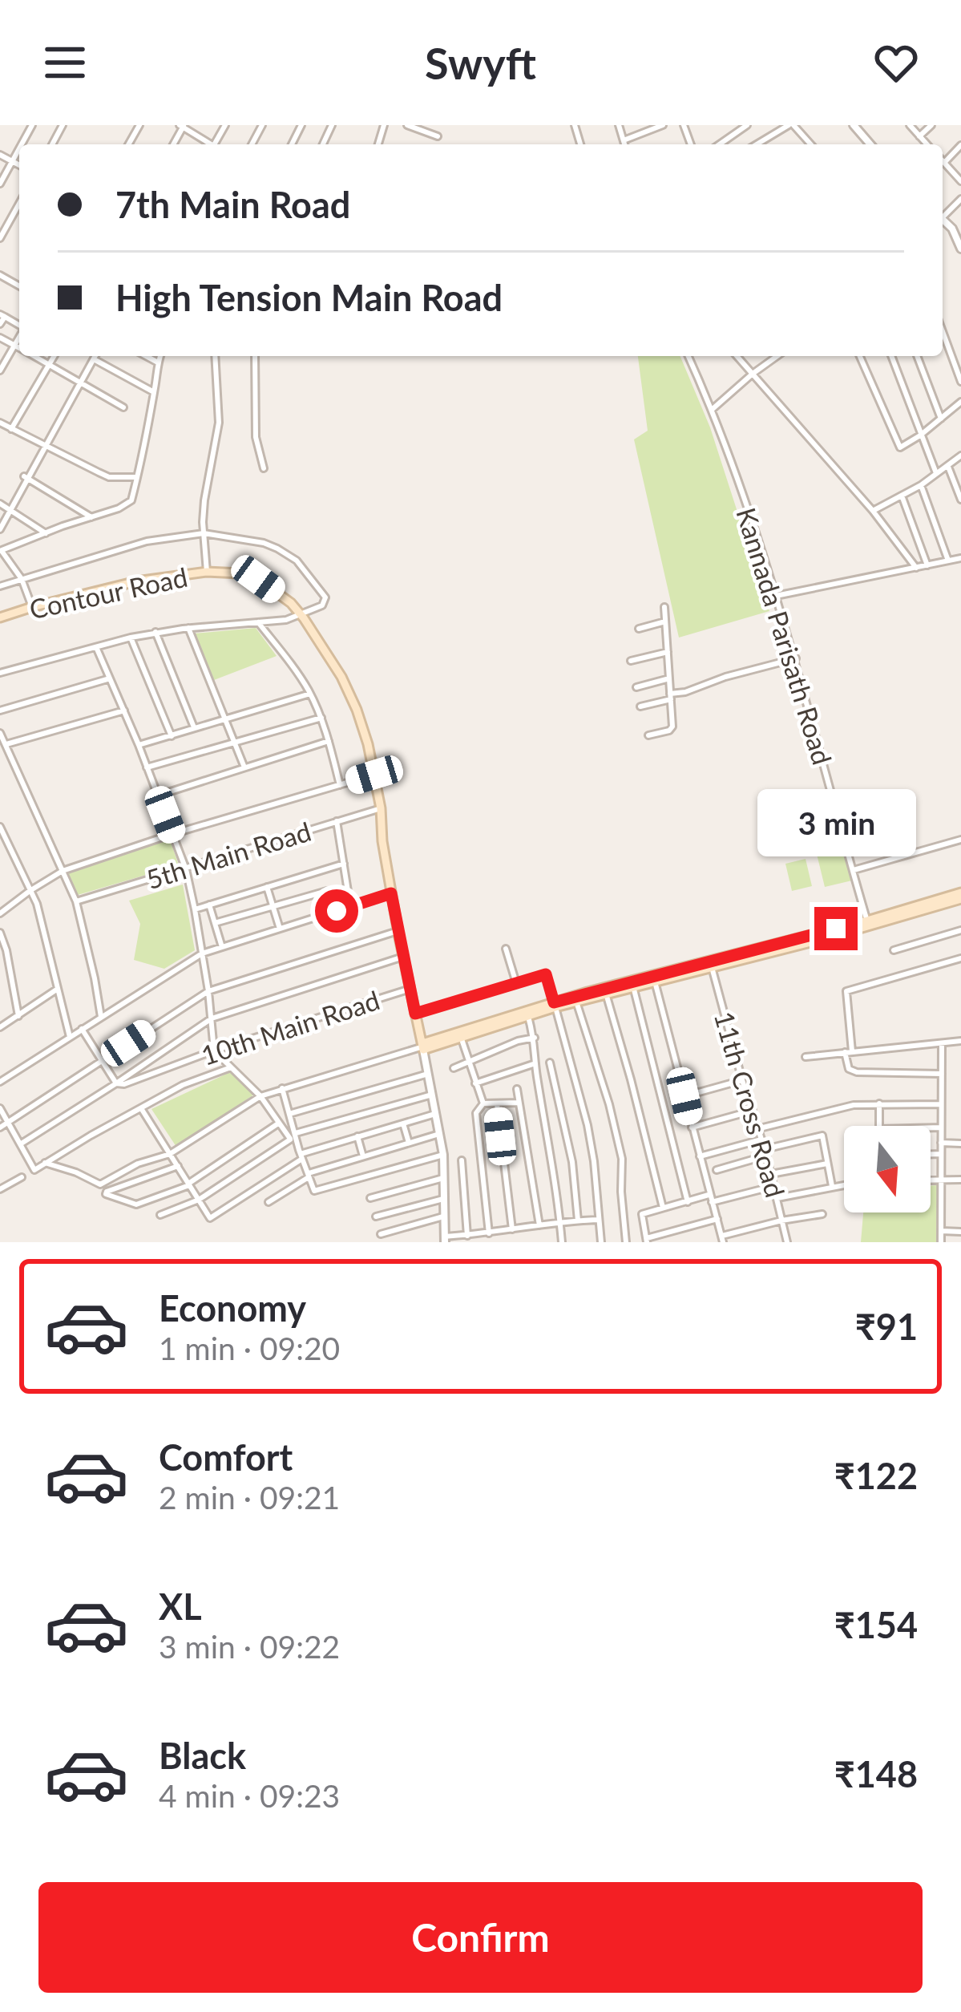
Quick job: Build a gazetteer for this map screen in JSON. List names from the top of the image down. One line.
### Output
{"streets":{"main road":["Contour Road"],"street":["Kannada Parisath Road","5th Main Road","10th Main Road","11th Cross Road"]},"crossings":[["Contour Road","5th Main Road"],["Contour Road","10th Main Road"]],"north":"bottom","page":{"header":"Swyft","banner":["7th Main Road","High Tension Main Road"],"bubble":"3 min","list":[{"name":"Economy","note":"1 min · 09:20","value":"₹91"},{"name":"Comfort","note":"2 min · 09:21","value":"₹122"},{"name":"XL","note":"3 min · 09:22","value":"₹154"},{"name":"Black","note":"4 min · 09:23","value":"₹148"}],"buttons":"Confirm"}}
